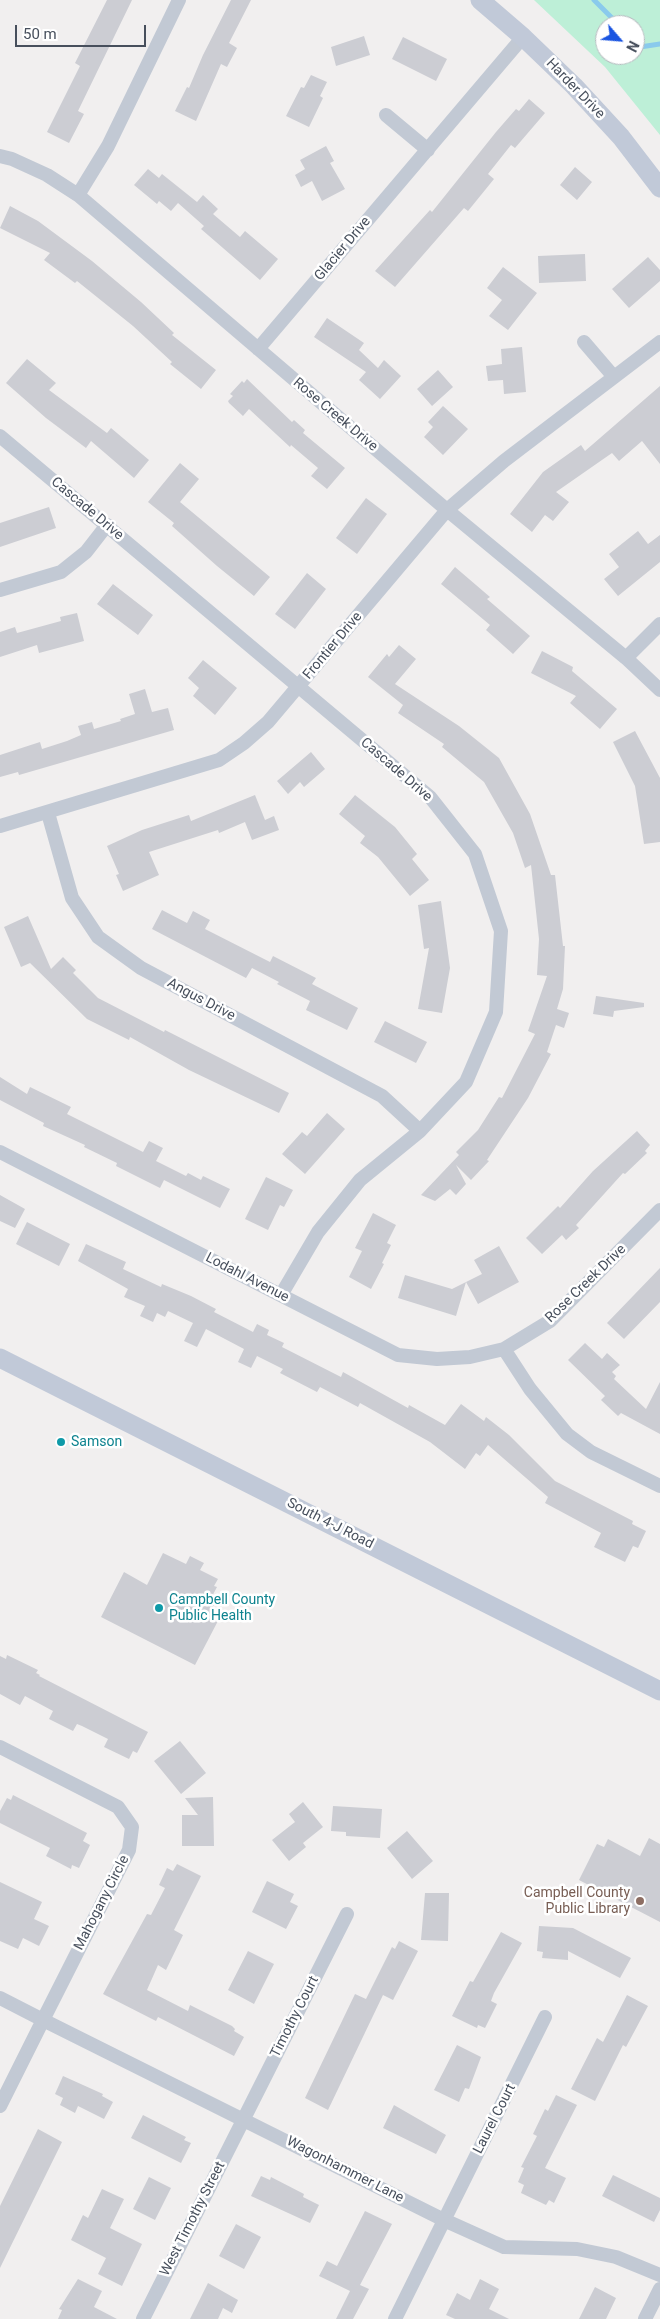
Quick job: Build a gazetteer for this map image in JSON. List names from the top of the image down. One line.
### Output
{"streets":{"main road":["Harder Drive","South 4-J Road"],"street":["Glacier Drive","Rose Creek Drive","Cascade Drive","Frontier Drive","Angus Drive","Lodahl Avenue","Mahogany Circle","Timothy Court","Laurel Court","Wagonhammer Lane","West Timothy Street"]},"crossings":[["Harder Drive","Glacier Drive"],["Glacier Drive","Rose Creek Drive"],["Rose Creek Drive","Frontier Drive"],["Rose Creek Drive","Lodahl Avenue"],["Cascade Drive","Frontier Drive"],["Cascade Drive","Angus Drive"],["Cascade Drive","Lodahl Avenue"],["Frontier Drive","Angus Drive"],["Mahogany Circle","Wagonhammer Lane"],["Timothy Court","Wagonhammer Lane"],["Timothy Court","West Timothy Street"],["Laurel Court","Wagonhammer Lane"],["Wagonhammer Lane","West Timothy Street"]],"places":["Samson","Campbell County Public Health","Campbell County Public Library"],"scale_bar":"50 m","north":"bottom right"}
